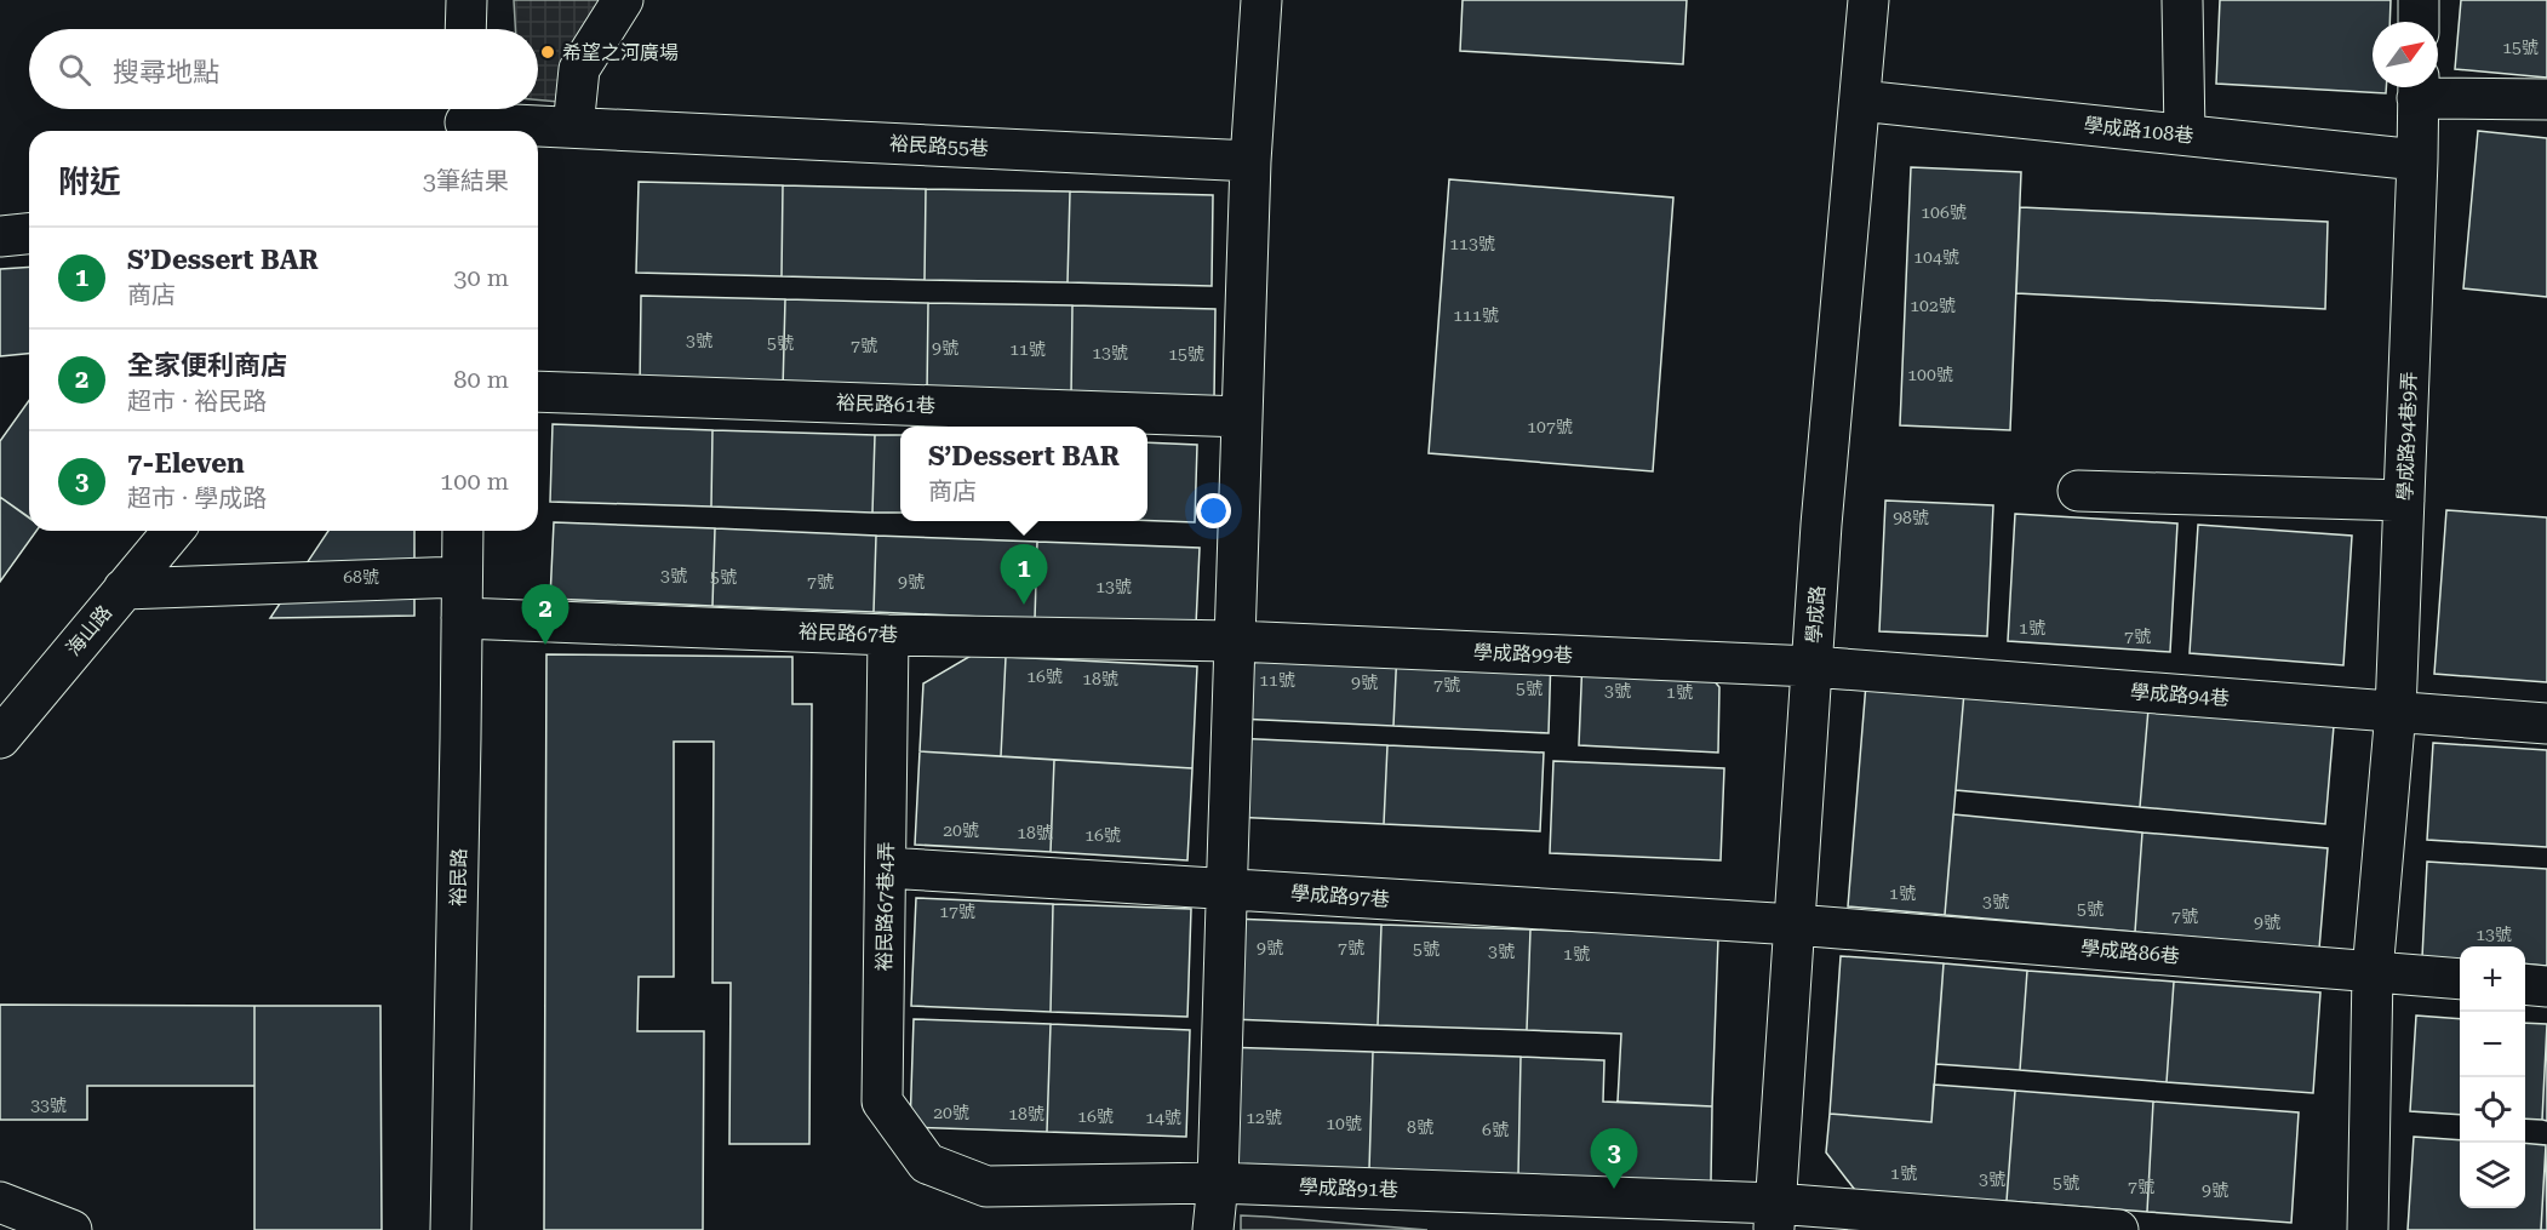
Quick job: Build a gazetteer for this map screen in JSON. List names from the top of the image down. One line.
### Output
{"streets":{"street":["學成路108巷","裕民路55巷","裕民路61巷","學成路94巷9弄","學成路","海山路","裕民路67巷","學成路99巷","學成路94巷","裕民路","學成路97巷","裕民路67巷4弄","學成路86巷","學成路91巷"]},"crossings":[["學成路108巷","學成路94巷9弄"],["學成路108巷","學成路"],["學成路94巷9弄","學成路94巷"],["學成路94巷9弄","學成路86巷"],["學成路","學成路99巷"],["學成路","學成路94巷"],["學成路","學成路97巷"],["學成路","學成路86巷"],["學成路","學成路91巷"],["裕民路67巷","學成路99巷"],["裕民路67巷","裕民路"],["裕民路67巷","裕民路67巷4弄"],["學成路99巷","學成路94巷"],["學成路97巷","裕民路67巷4弄"],["學成路97巷","學成路86巷"],["裕民路67巷4弄","學成路91巷"]],"places":["希望之河廣場"],"house_numbers":["15號","106號","113號","104號","102號","111號","3號","5號","7號","9號","11號","13號","15號","100號","107號","98號","3號","68號","5號","7號","9號","13號","1號","7號","16號","18號","11號","9號","7號","5號","3號","1號","20號","18號","16號","1號","3號","5號","17號","7號","9號","13號","9號","7號","5號","3號","1號","33號","20號","18號","16號","14號","12號","10號","8號","6號","1號","3號","5號","7號","9號"],"north":"top right","page":{"search":"搜尋地點","heading":["附近","3筆結果"],"list":[{"mark":"1","name":"S’Dessert BAR","note":"商店","value":"30 m"},{"mark":"2","name":"全家便利商店","note":"超市 · 裕民路","value":"80 m"},{"mark":"3","name":"7-Eleven","note":"超市 · 學成路","value":"100 m"}],"popup":["S’Dessert BAR","商店"],"pins":["1","2","3"],"map_buttons":["+","−"]}}
